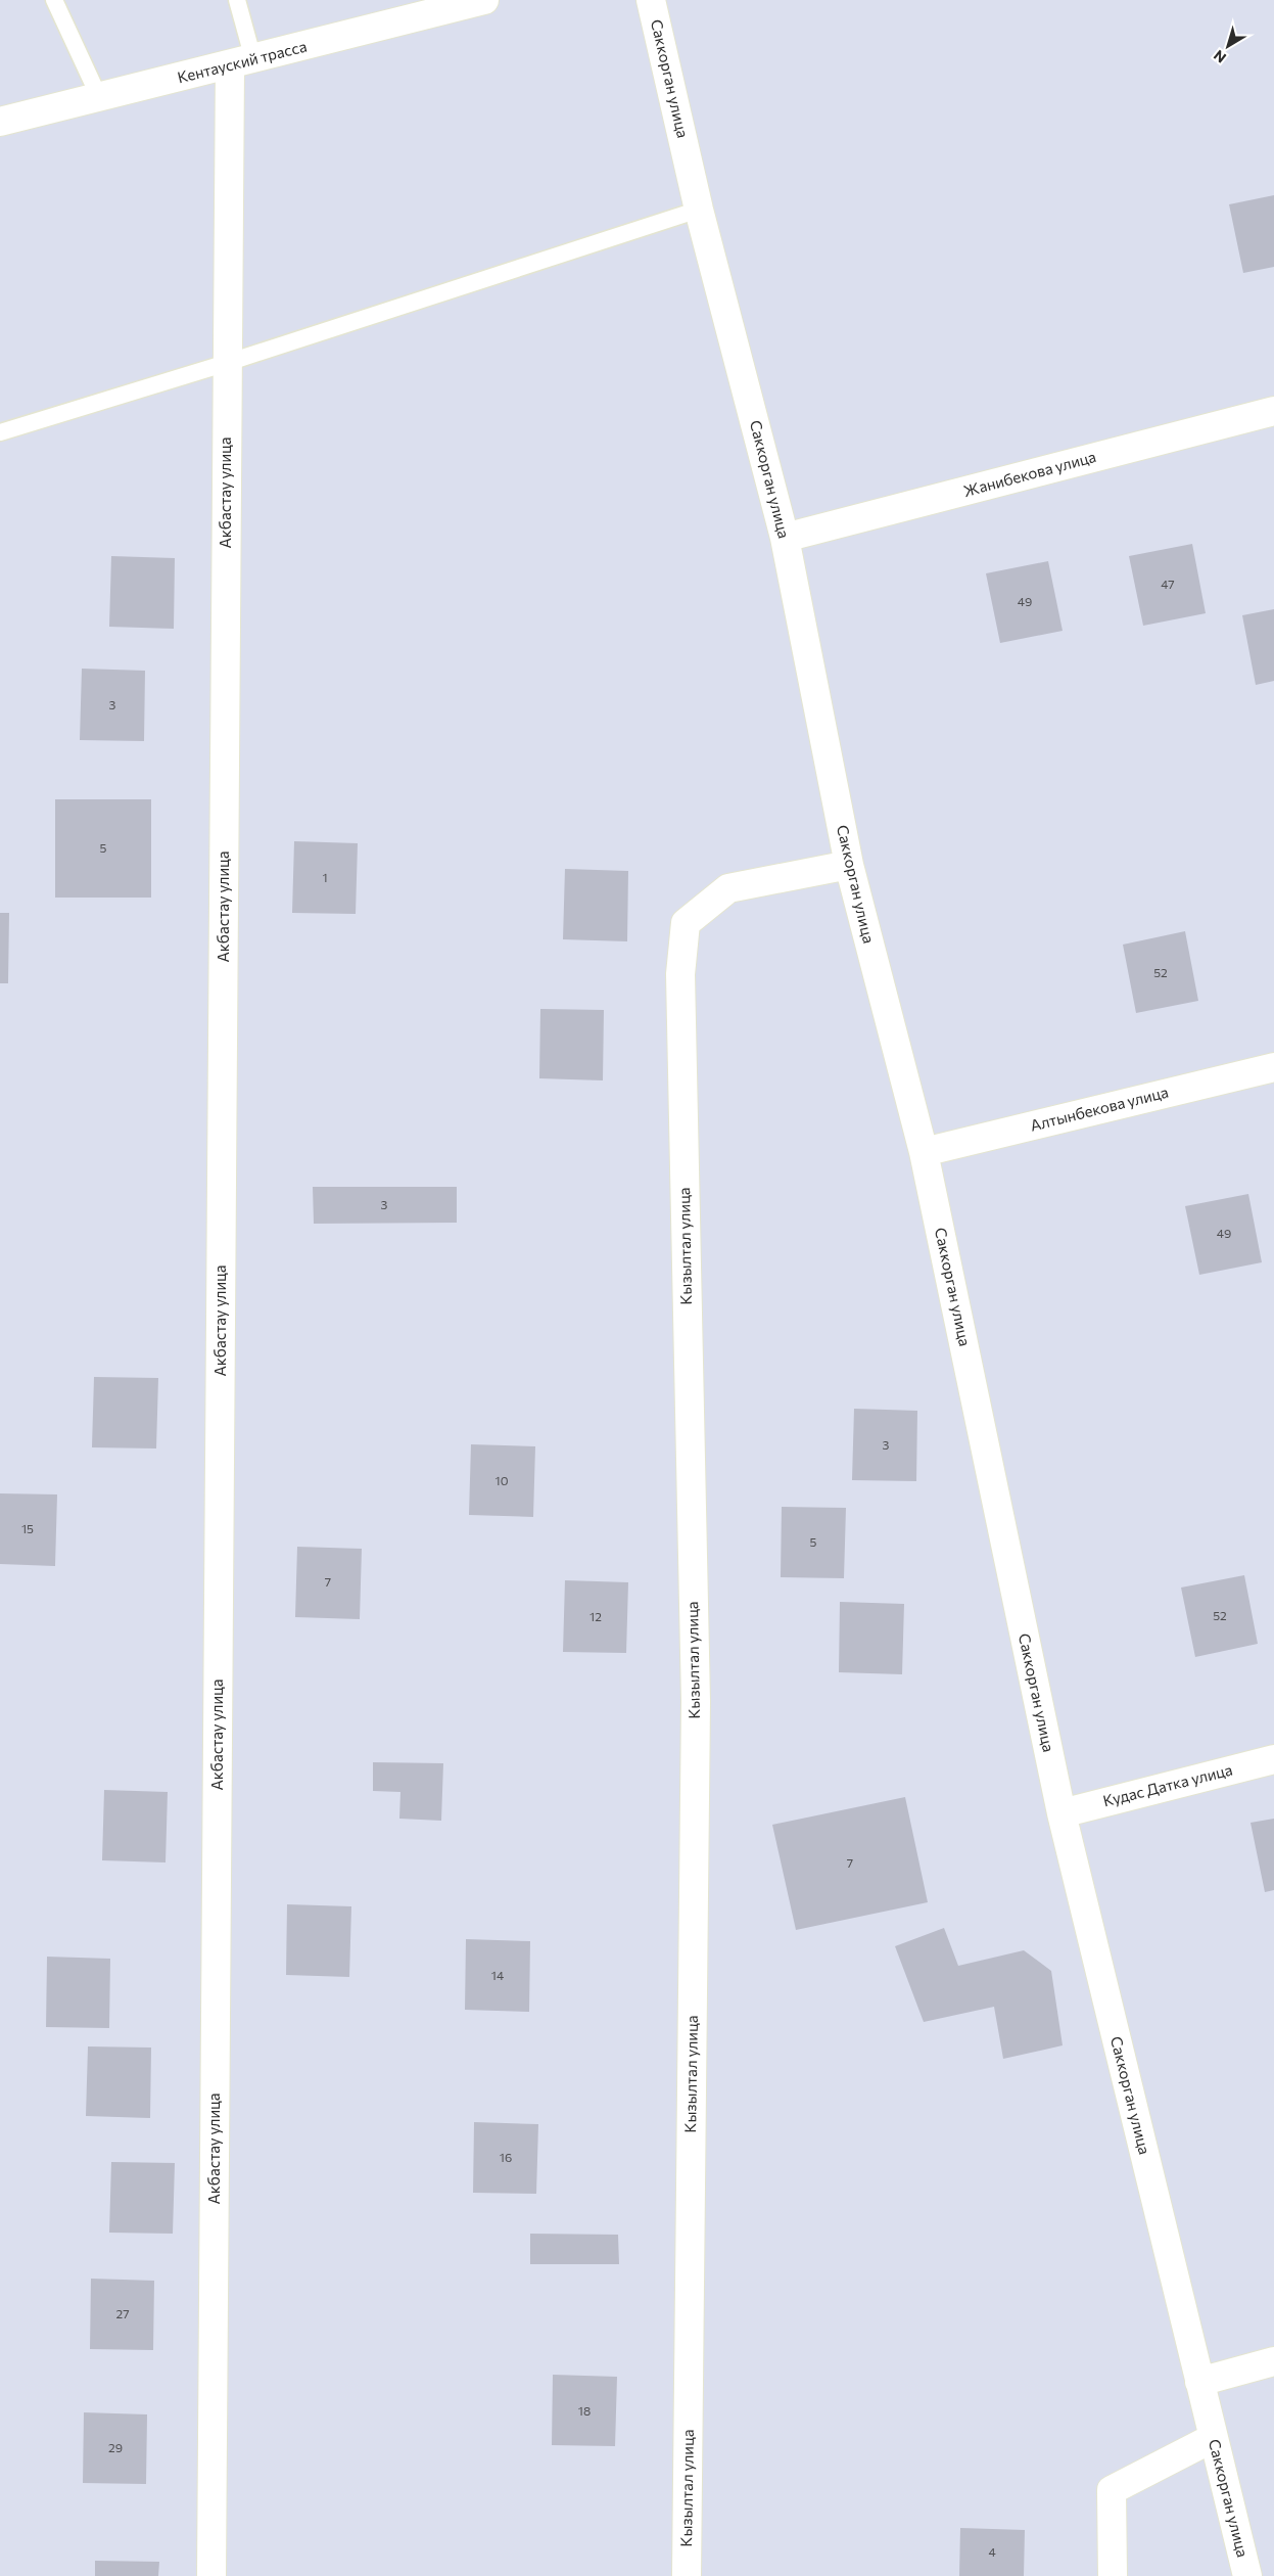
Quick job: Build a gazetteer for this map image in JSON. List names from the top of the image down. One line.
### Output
{"streets":{"street":["Кентауский трасса","Саккорган улица","Жанибекова улица","Акбастау улица","Алтынбекова улица","Кызылтал улица","Кудас Датка улица"]},"crossings":[["Кентауский трасса","Акбастау улица"],["Саккорган улица","Жанибекова улица"],["Саккорган улица","Алтынбекова улица"],["Саккорган улица","Кызылтал улица"],["Саккорган улица","Кудас Датка улица"]],"house_numbers":["47","49","3","5","1","52","3","49","3","10","15","5","7","52","12","7","14","16","27","18","29","4"],"north":"bottom left"}
